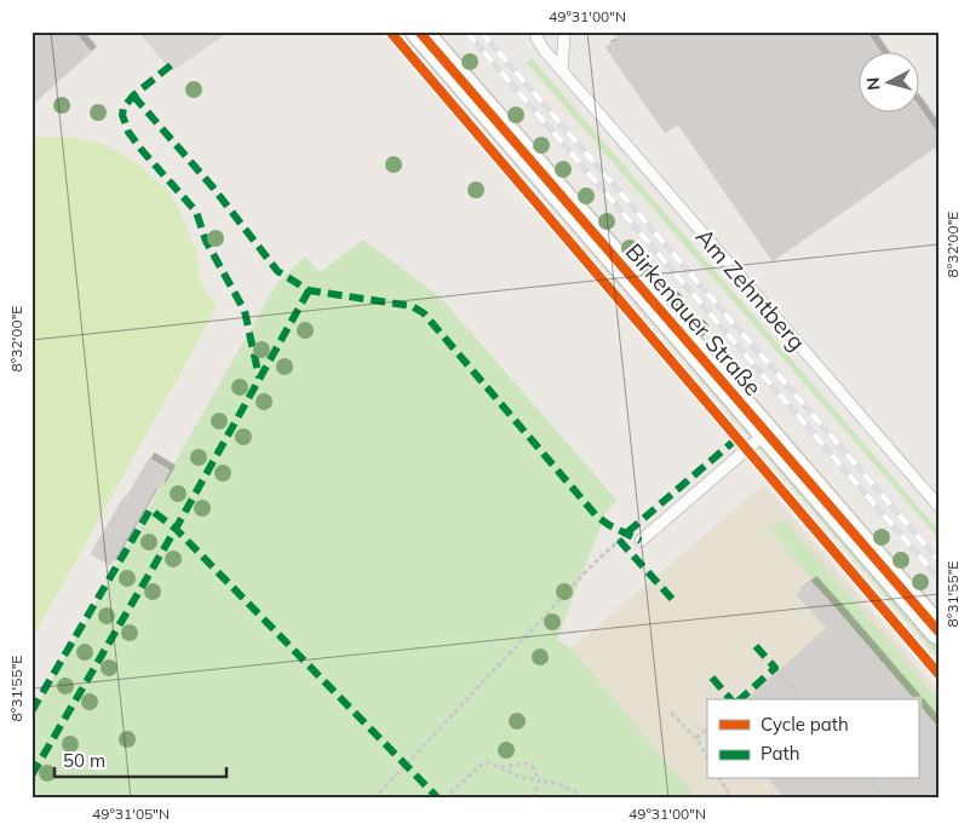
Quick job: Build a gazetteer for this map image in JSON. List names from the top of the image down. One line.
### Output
{"streets":{"street":["Birkenauer Straße"],"lane":["Am Zehntberg"]},"legend":["Cycle path","Path"],"scale_bar":"50 m","north":"left","coordinates":["49°31'00\"N","8°32'00\"E","8°31'55\"E","49°31'05\"N"]}
